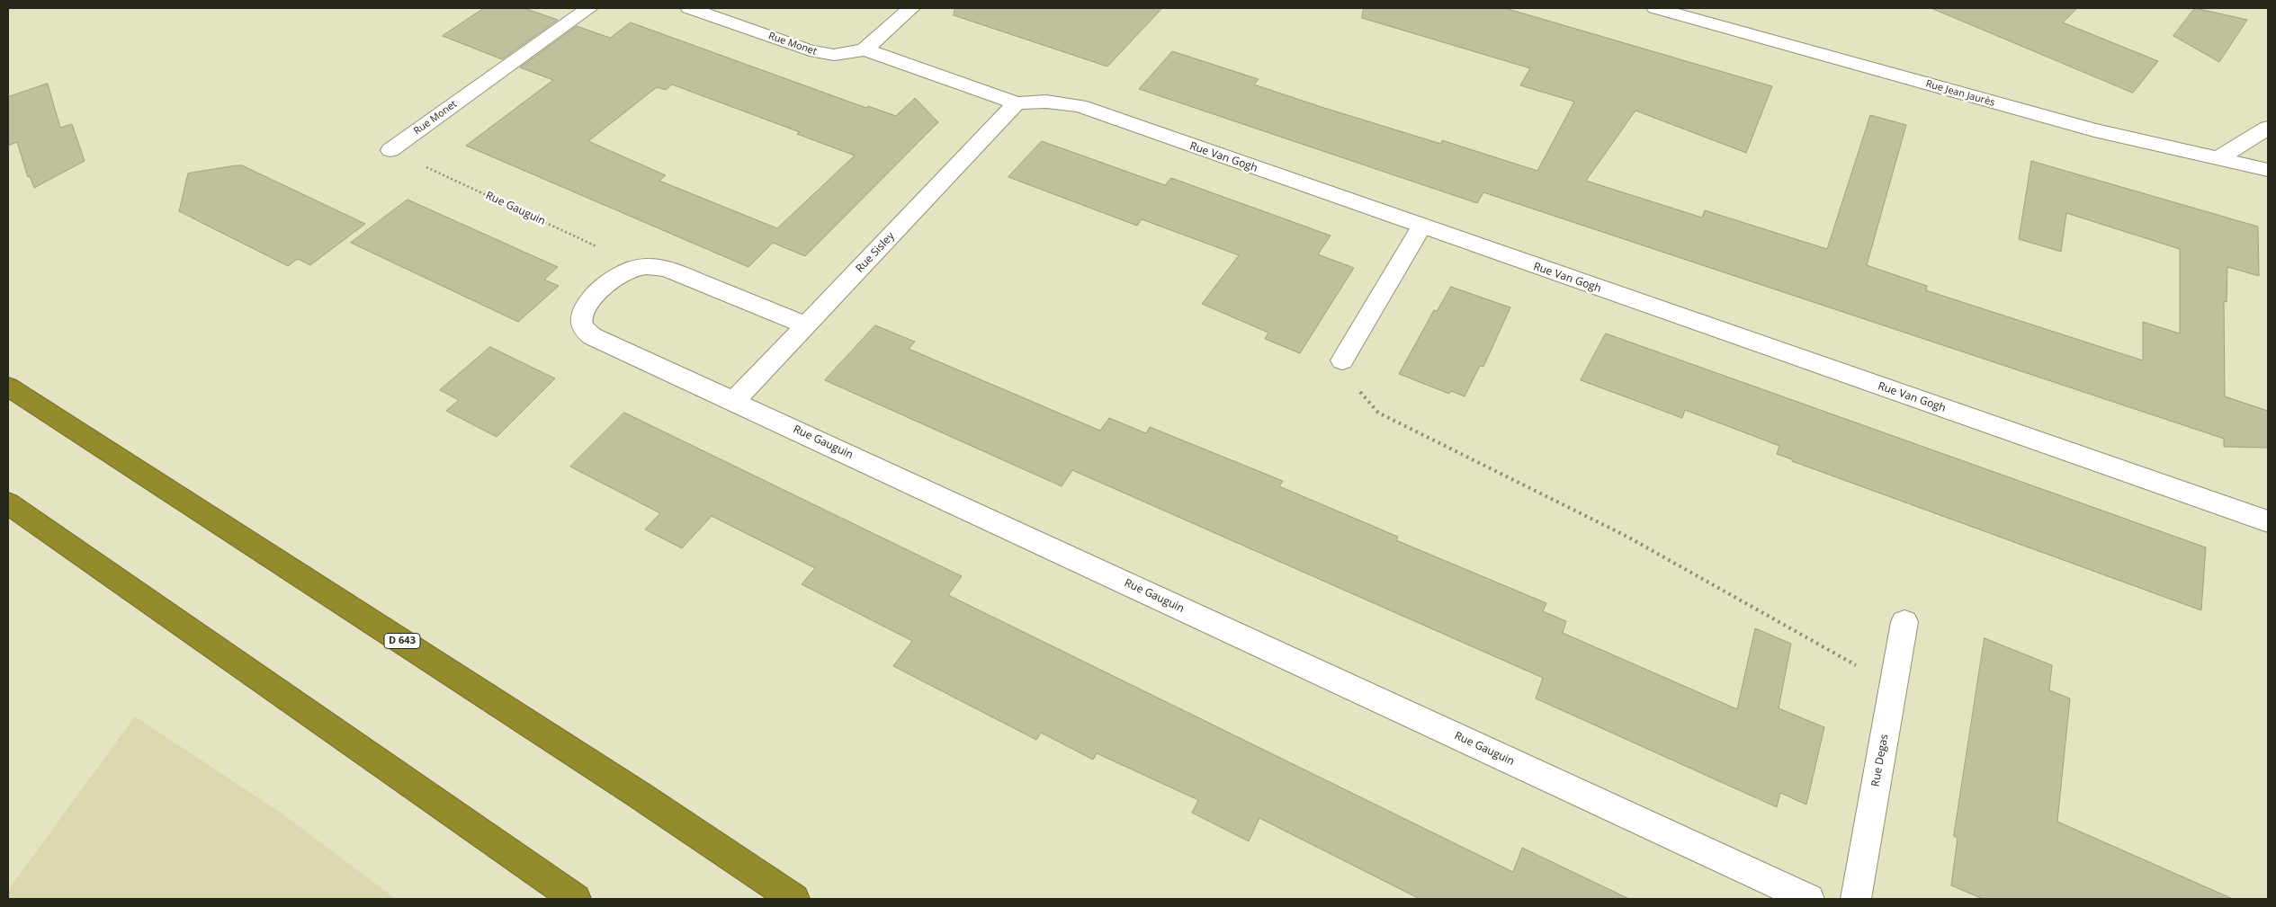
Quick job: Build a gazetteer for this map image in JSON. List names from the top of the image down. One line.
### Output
{"streets":{"highway":["D 643"],"street":["Rue Monet","Rue Jean Jaurès","Rue Van Gogh","Rue Gauguin","Rue Sisley","Rue Degas"]},"crossings":[["Rue Monet","Rue Van Gogh"],["Rue Monet","Rue Gauguin"],["Rue Van Gogh","Rue Sisley"],["Rue Gauguin","Rue Sisley"]]}
